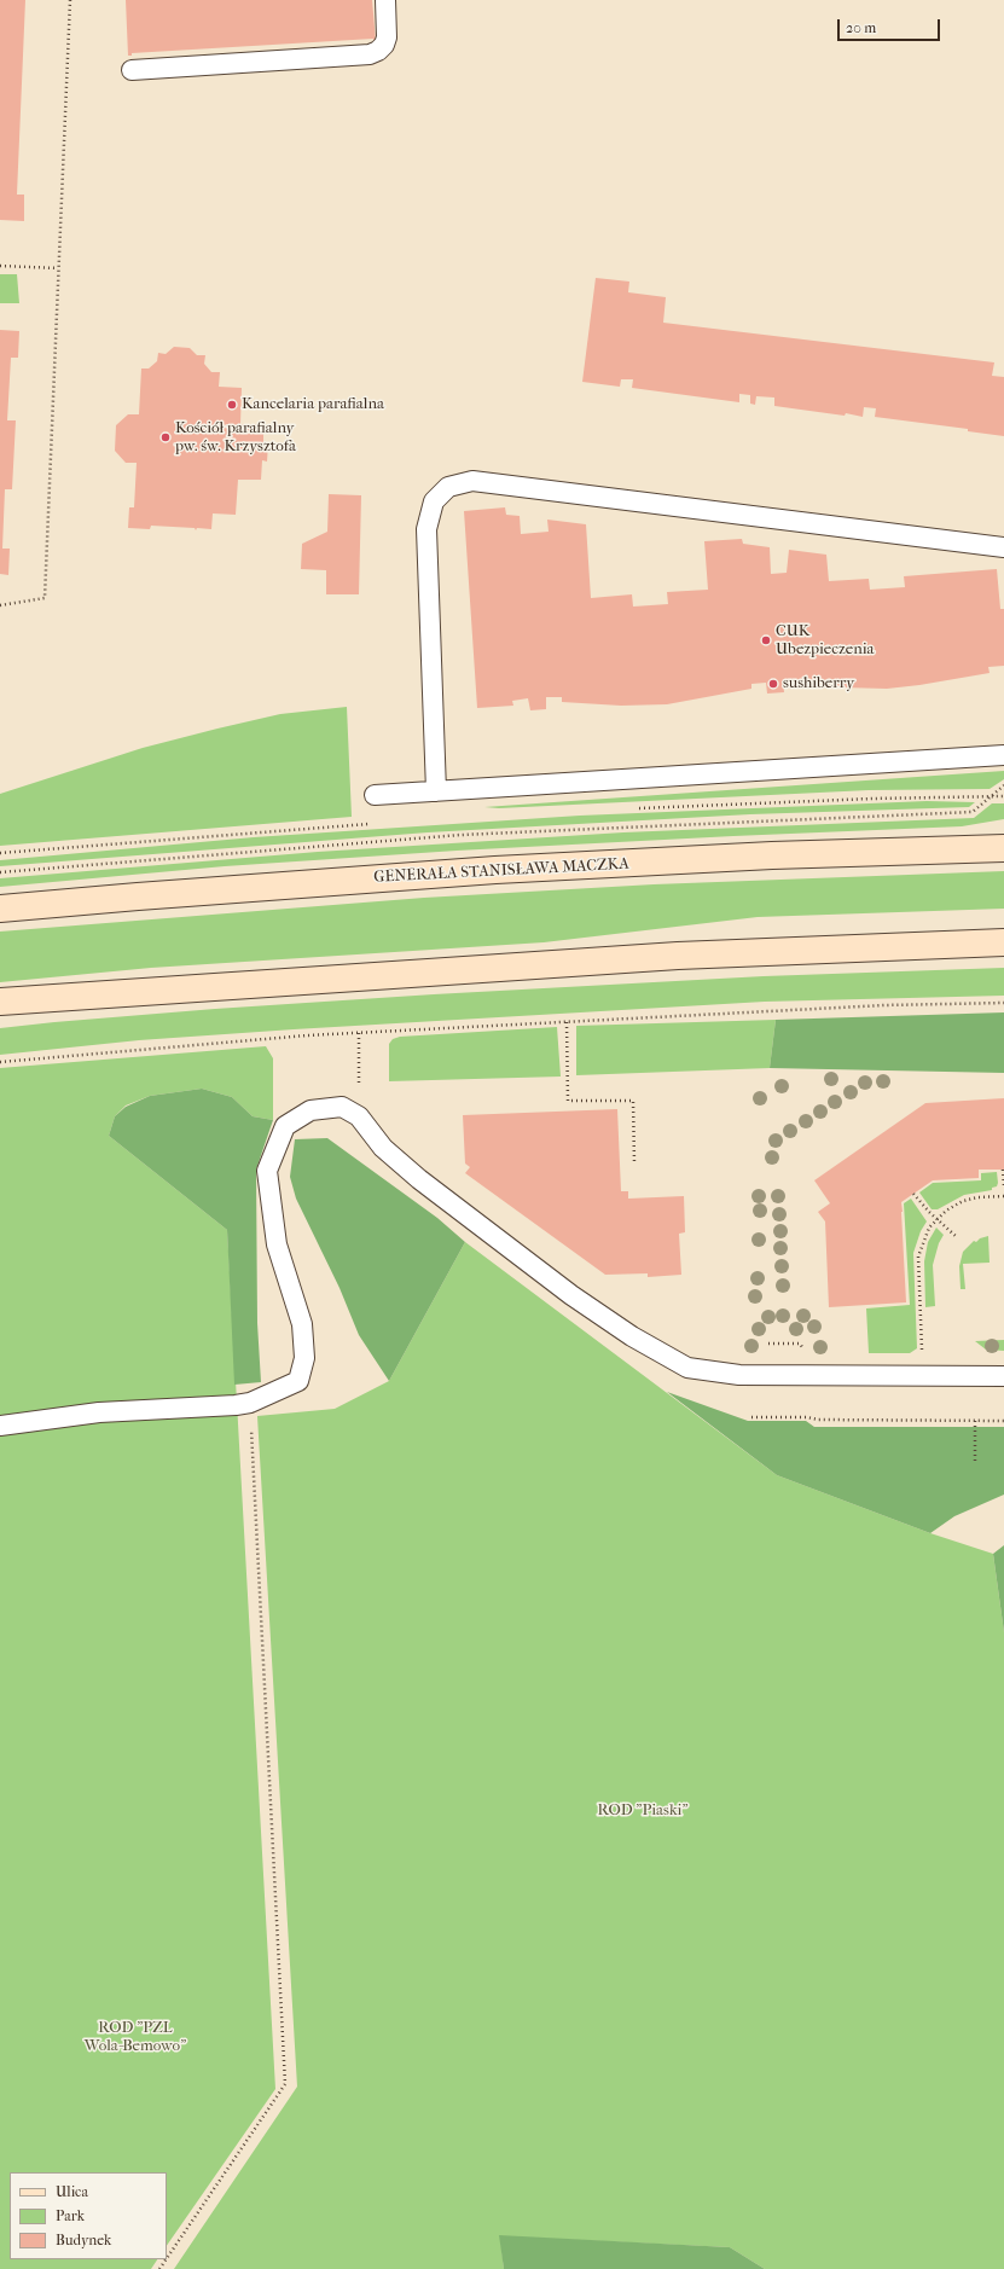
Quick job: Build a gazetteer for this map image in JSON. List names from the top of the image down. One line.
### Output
{"streets":{"main road":["GENERAŁA STANISŁAWA MACZKA"]},"parks":["ROD \"Piaski\"","ROD \"PZL Wola-Bemowo\""],"places":["Kancelaria parafialna","Kościół parafialny pw. św. Krzysztofa","CUK Ubezpieczenia","sushiberry"],"legend":["Ulica","Park","Budynek"],"scale_bar":"20 m"}
